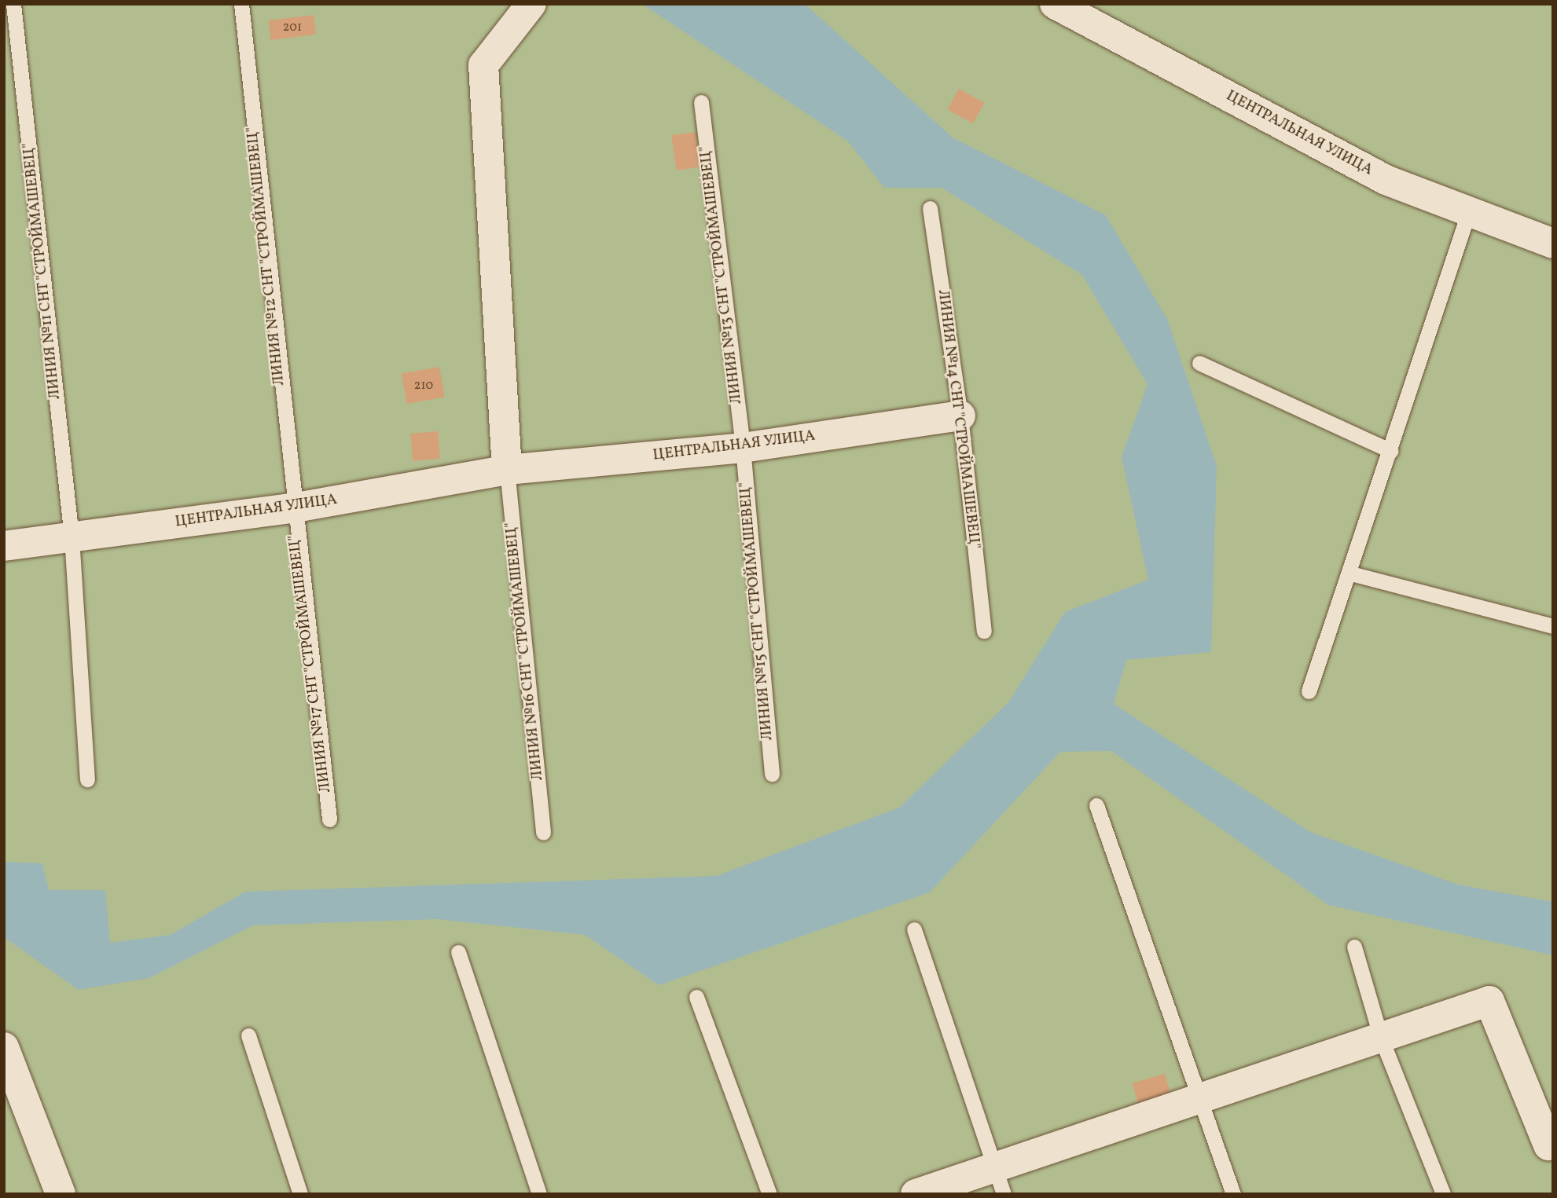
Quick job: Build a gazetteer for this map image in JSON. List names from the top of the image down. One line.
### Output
{"streets":{"street":["ЦЕНТРАЛЬНАЯ УЛИЦА"],"lane":["ЛИНИЯ №12 СНТ \"СТРОЙМАШЕВЕЦ\"","ЛИНИЯ №11 СНТ \"СТРОЙМАШЕВЕЦ\"","ЛИНИЯ №13 СНТ \"СТРОЙМАШЕВЕЦ\"","ЛИНИЯ №14 СНТ \"СТРОЙМАШЕВЕЦ\"","ЛИНИЯ №15 СНТ \"СТРОЙМАШЕВЕЦ\"","ЛИНИЯ №16 СНТ \"СТРОЙМАШЕВЕЦ\"","ЛИНИЯ №17 СНТ \"СТРОЙМАШЕВЕЦ\""]},"crossings":[["ЦЕНТРАЛЬНАЯ УЛИЦА","ЛИНИЯ №12 СНТ \"СТРОЙМАШЕВЕЦ\""],["ЦЕНТРАЛЬНАЯ УЛИЦА","ЛИНИЯ №11 СНТ \"СТРОЙМАШЕВЕЦ\""],["ЦЕНТРАЛЬНАЯ УЛИЦА","ЛИНИЯ №13 СНТ \"СТРОЙМАШЕВЕЦ\""],["ЦЕНТРАЛЬНАЯ УЛИЦА","ЛИНИЯ №14 СНТ \"СТРОЙМАШЕВЕЦ\""],["ЦЕНТРАЛЬНАЯ УЛИЦА","ЛИНИЯ №15 СНТ \"СТРОЙМАШЕВЕЦ\""],["ЦЕНТРАЛЬНАЯ УЛИЦА","ЛИНИЯ №16 СНТ \"СТРОЙМАШЕВЕЦ\""],["ЦЕНТРАЛЬНАЯ УЛИЦА","ЛИНИЯ №17 СНТ \"СТРОЙМАШЕВЕЦ\""],["ЛИНИЯ №12 СНТ \"СТРОЙМАШЕВЕЦ\"","ЛИНИЯ №17 СНТ \"СТРОЙМАШЕВЕЦ\""],["ЛИНИЯ №13 СНТ \"СТРОЙМАШЕВЕЦ\"","ЛИНИЯ №15 СНТ \"СТРОЙМАШЕВЕЦ\""]],"house_numbers":["201","210"]}
